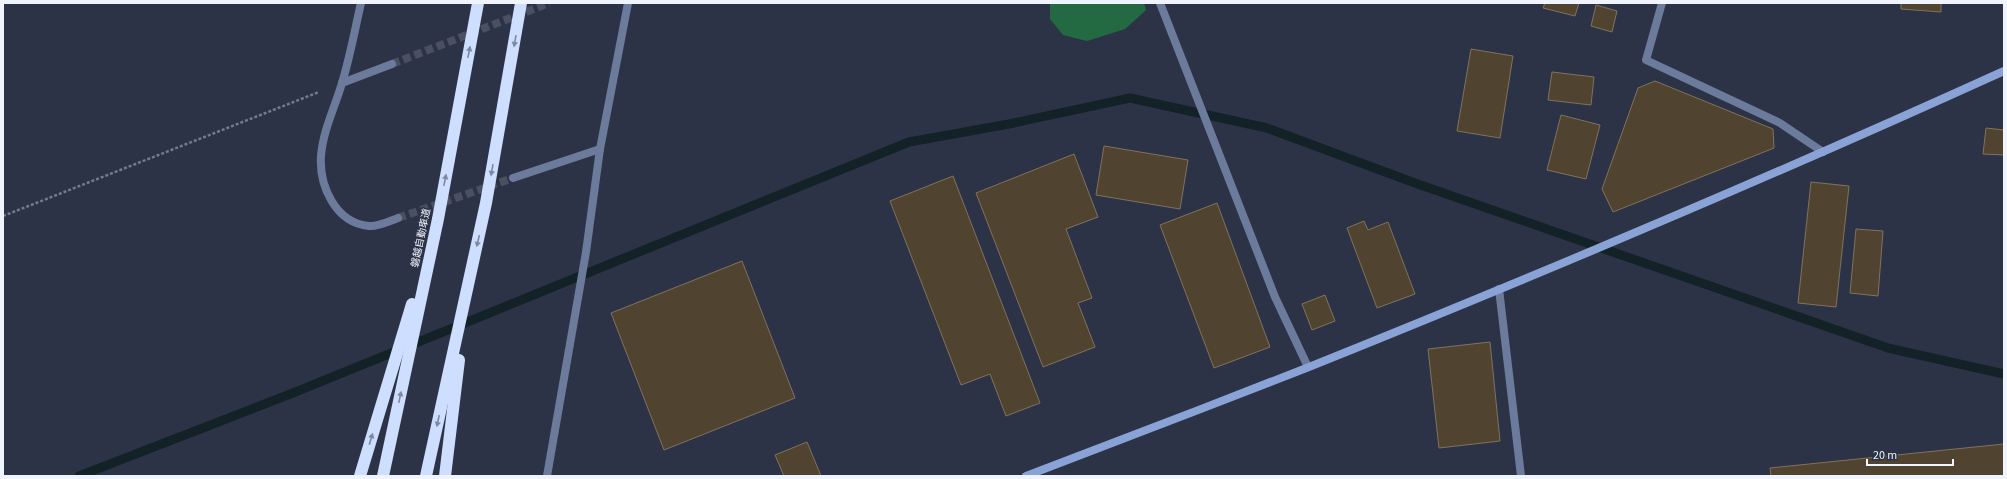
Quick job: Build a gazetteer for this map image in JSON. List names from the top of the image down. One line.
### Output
{"streets":{"highway":["磐越自動車道"]},"scale_bar":"20 m"}
